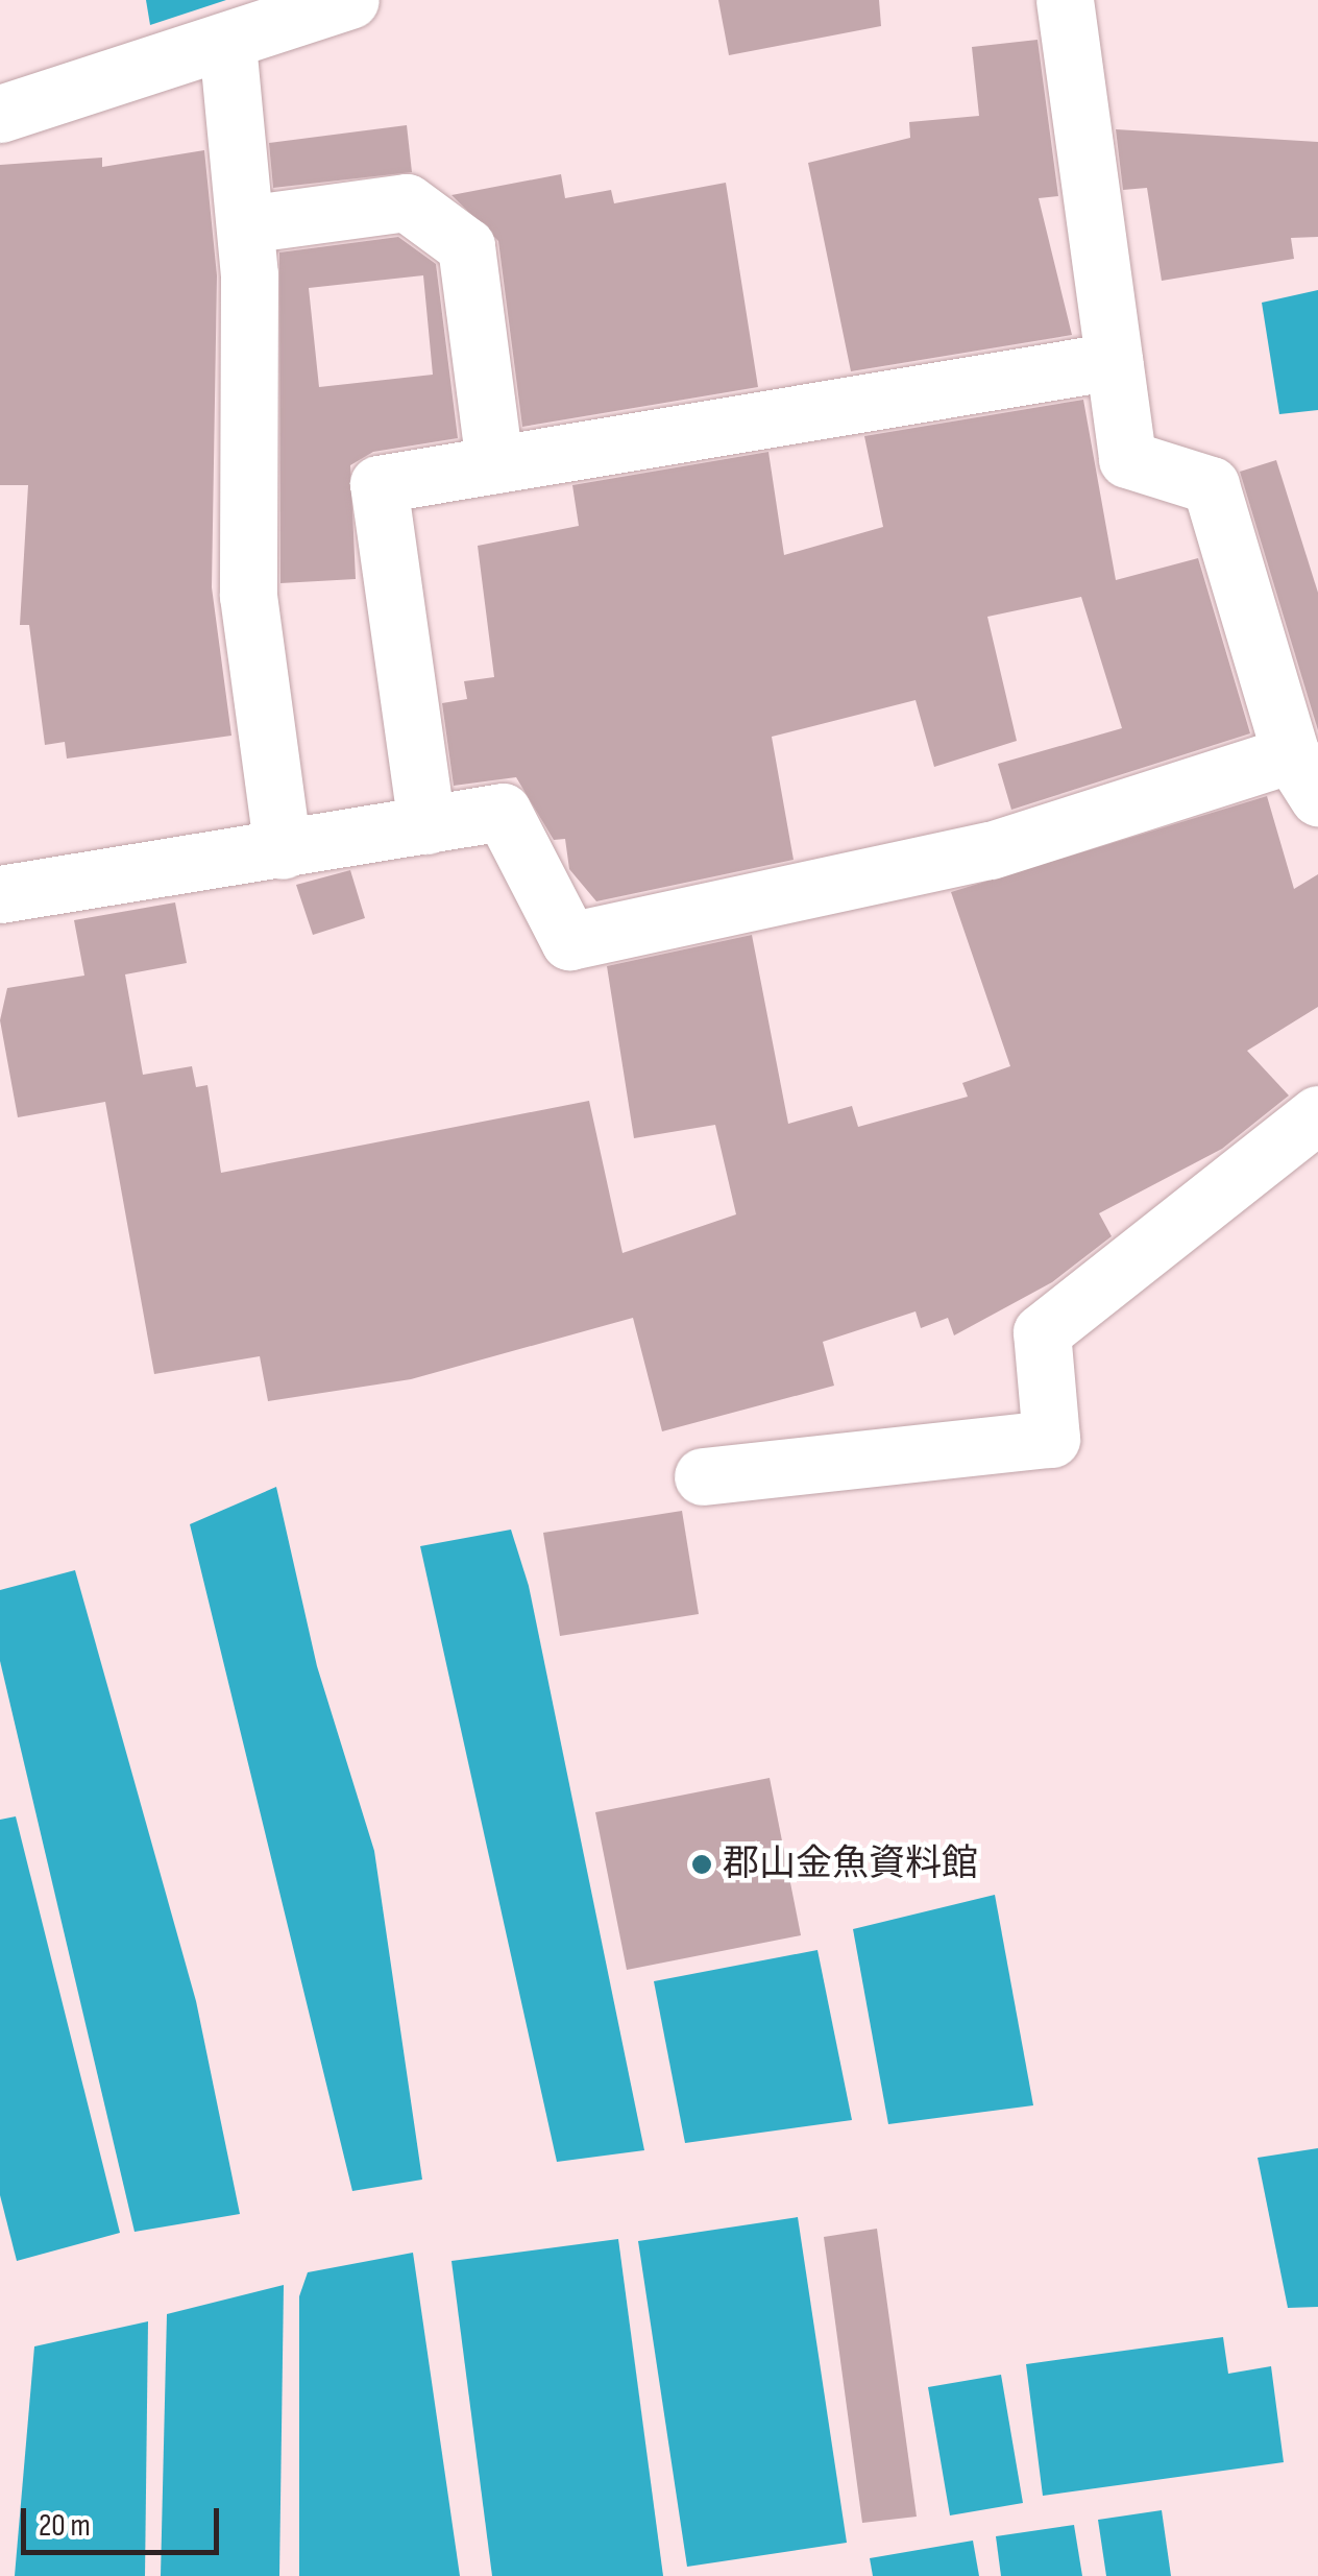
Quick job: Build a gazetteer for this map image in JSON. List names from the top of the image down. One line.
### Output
{"places":["郡山金魚資料館"],"scale_bar":"20 m"}
